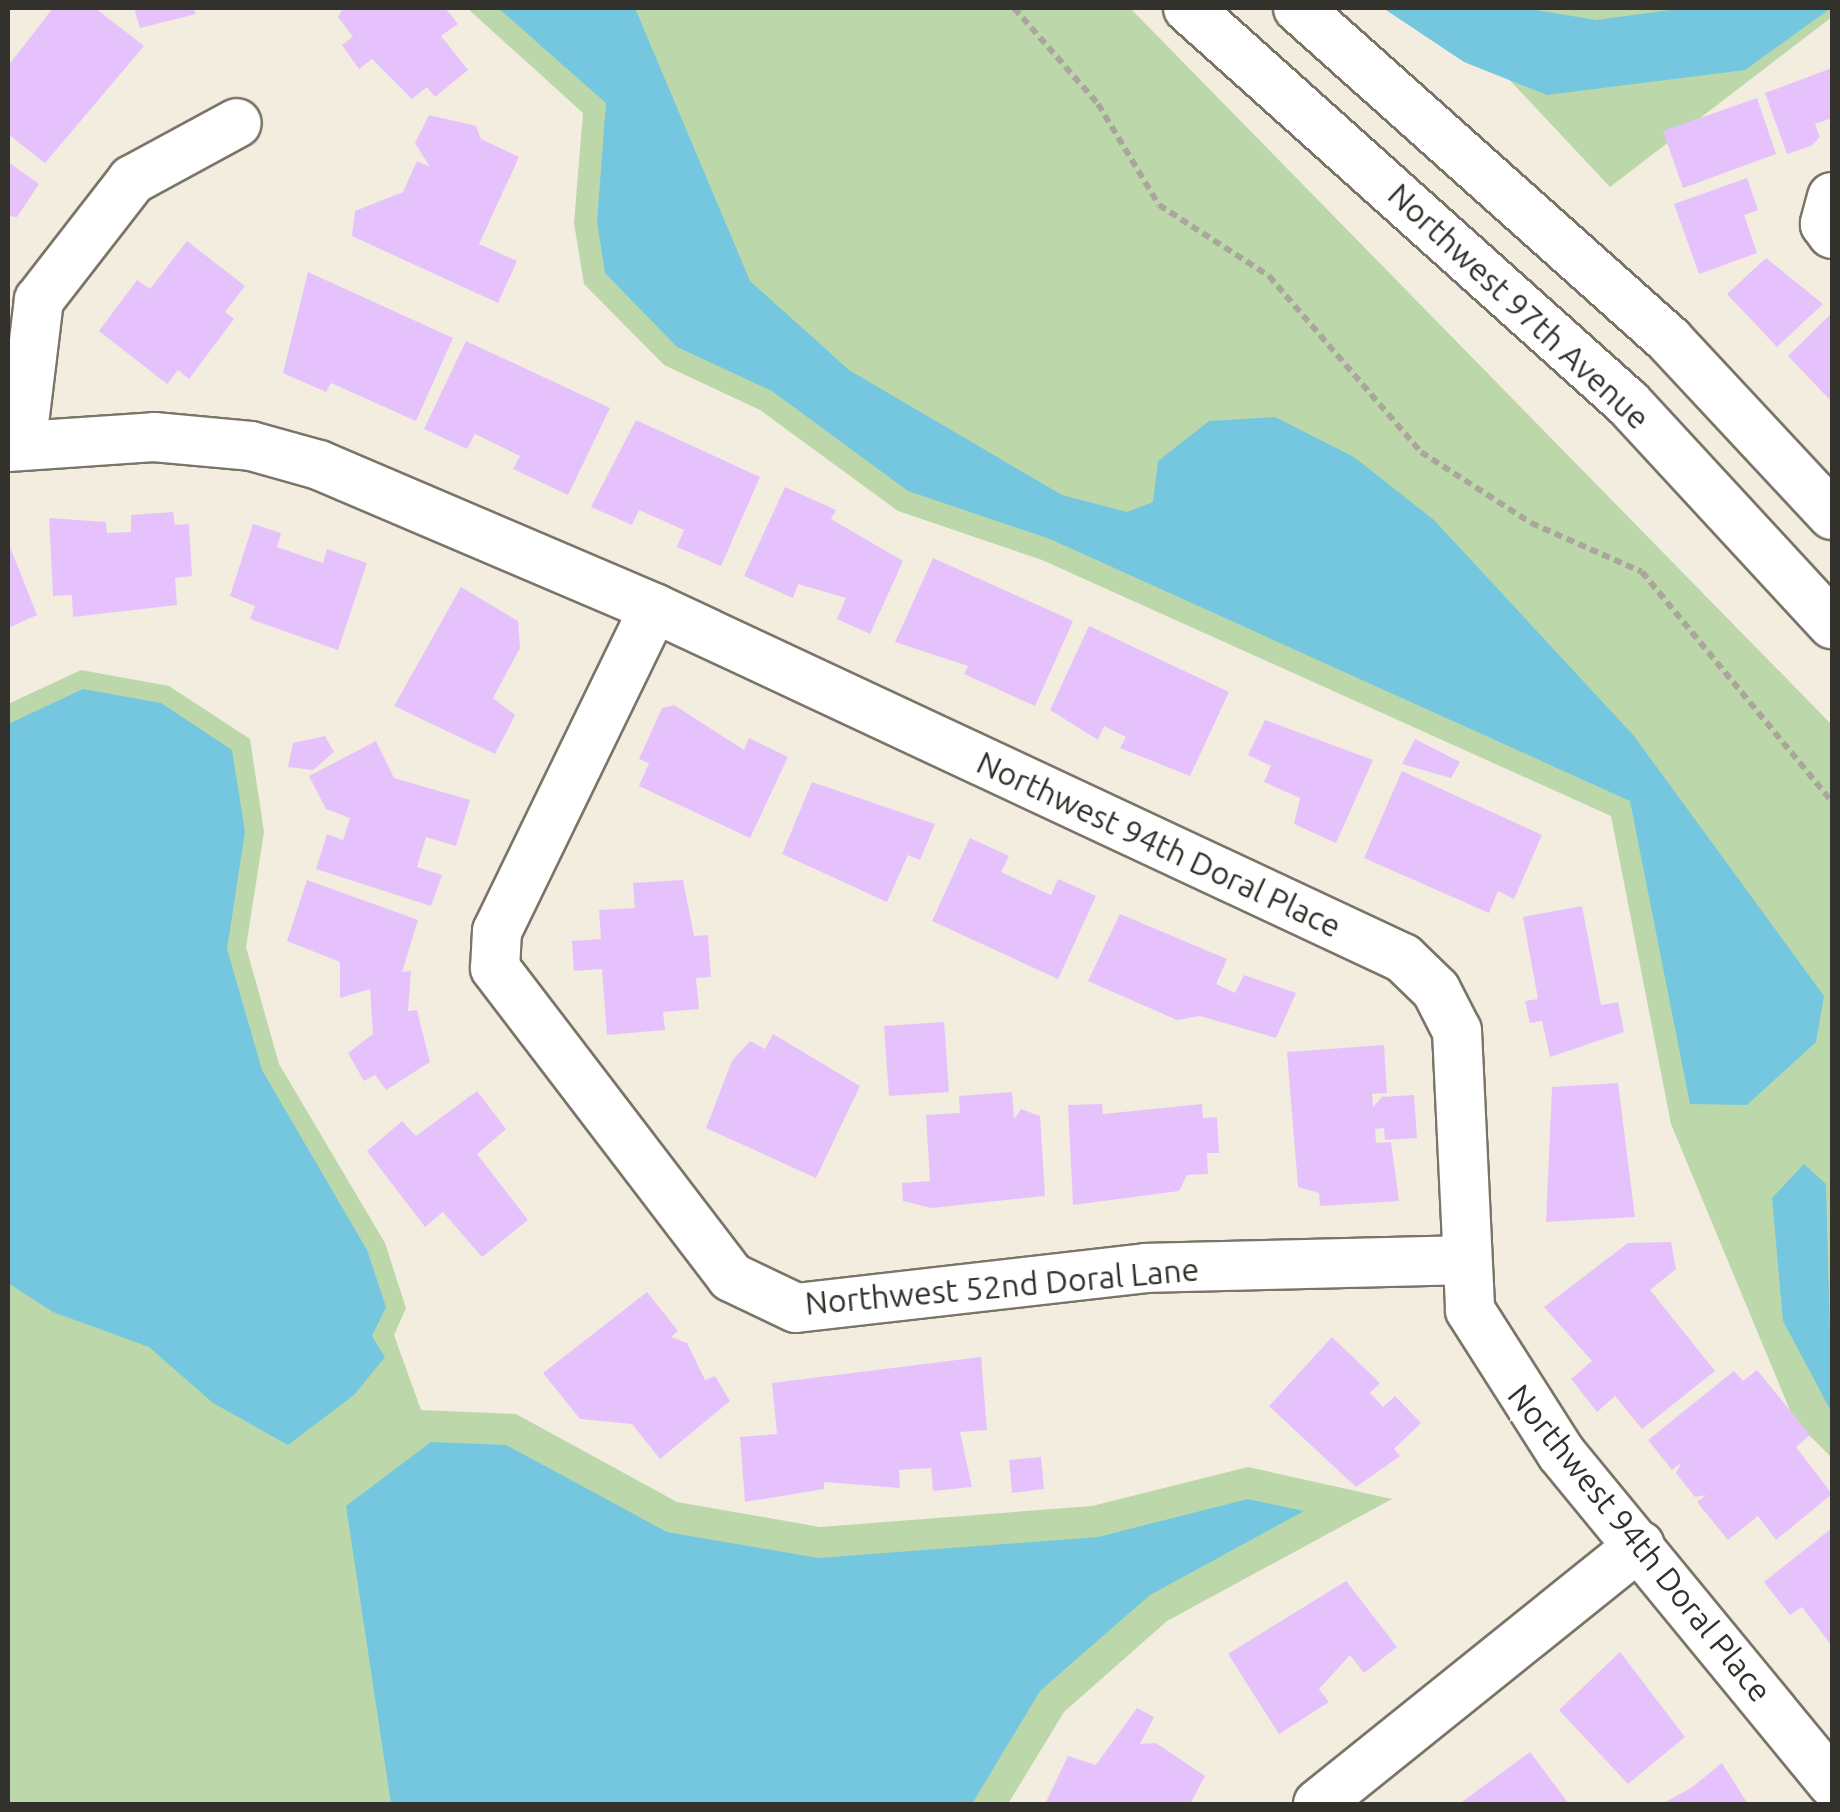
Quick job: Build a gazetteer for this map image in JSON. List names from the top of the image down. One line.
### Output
{"streets":{"street":["Northwest 97th Avenue","Northwest 94th Doral Place","Northwest 52nd Doral Lane"]},"crossings":[["Northwest 94th Doral Place","Northwest 52nd Doral Lane"]]}
